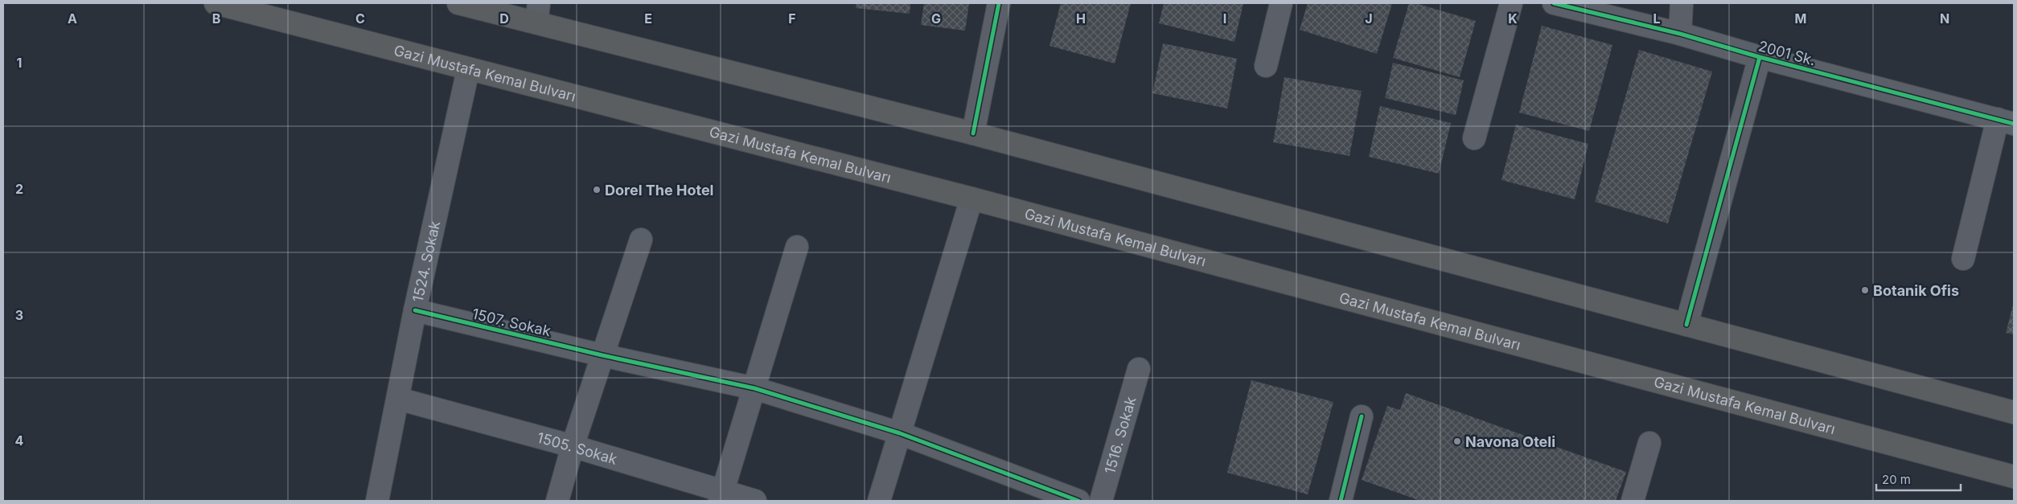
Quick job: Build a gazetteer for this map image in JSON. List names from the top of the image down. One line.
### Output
{"streets":{"highway":["Gazi Mustafa Kemal Bulvarı"],"street":["2001 Sk.","1524. Sokak","1507. Sokak","1516. Sokak","1505. Sokak"]},"crossings":[["Gazi Mustafa Kemal Bulvarı","1524. Sokak"],["1524. Sokak","1507. Sokak"],["1524. Sokak","1505. Sokak"]],"places":["Dorel The Hotel","Botanik Ofis","Navona Oteli"],"scale_bar":"20 m","grid":{"columns":["A","B","C","D","E","F","G","H","I","J","K","L","M","N"],"rows":["1","2","3","4"]}}
